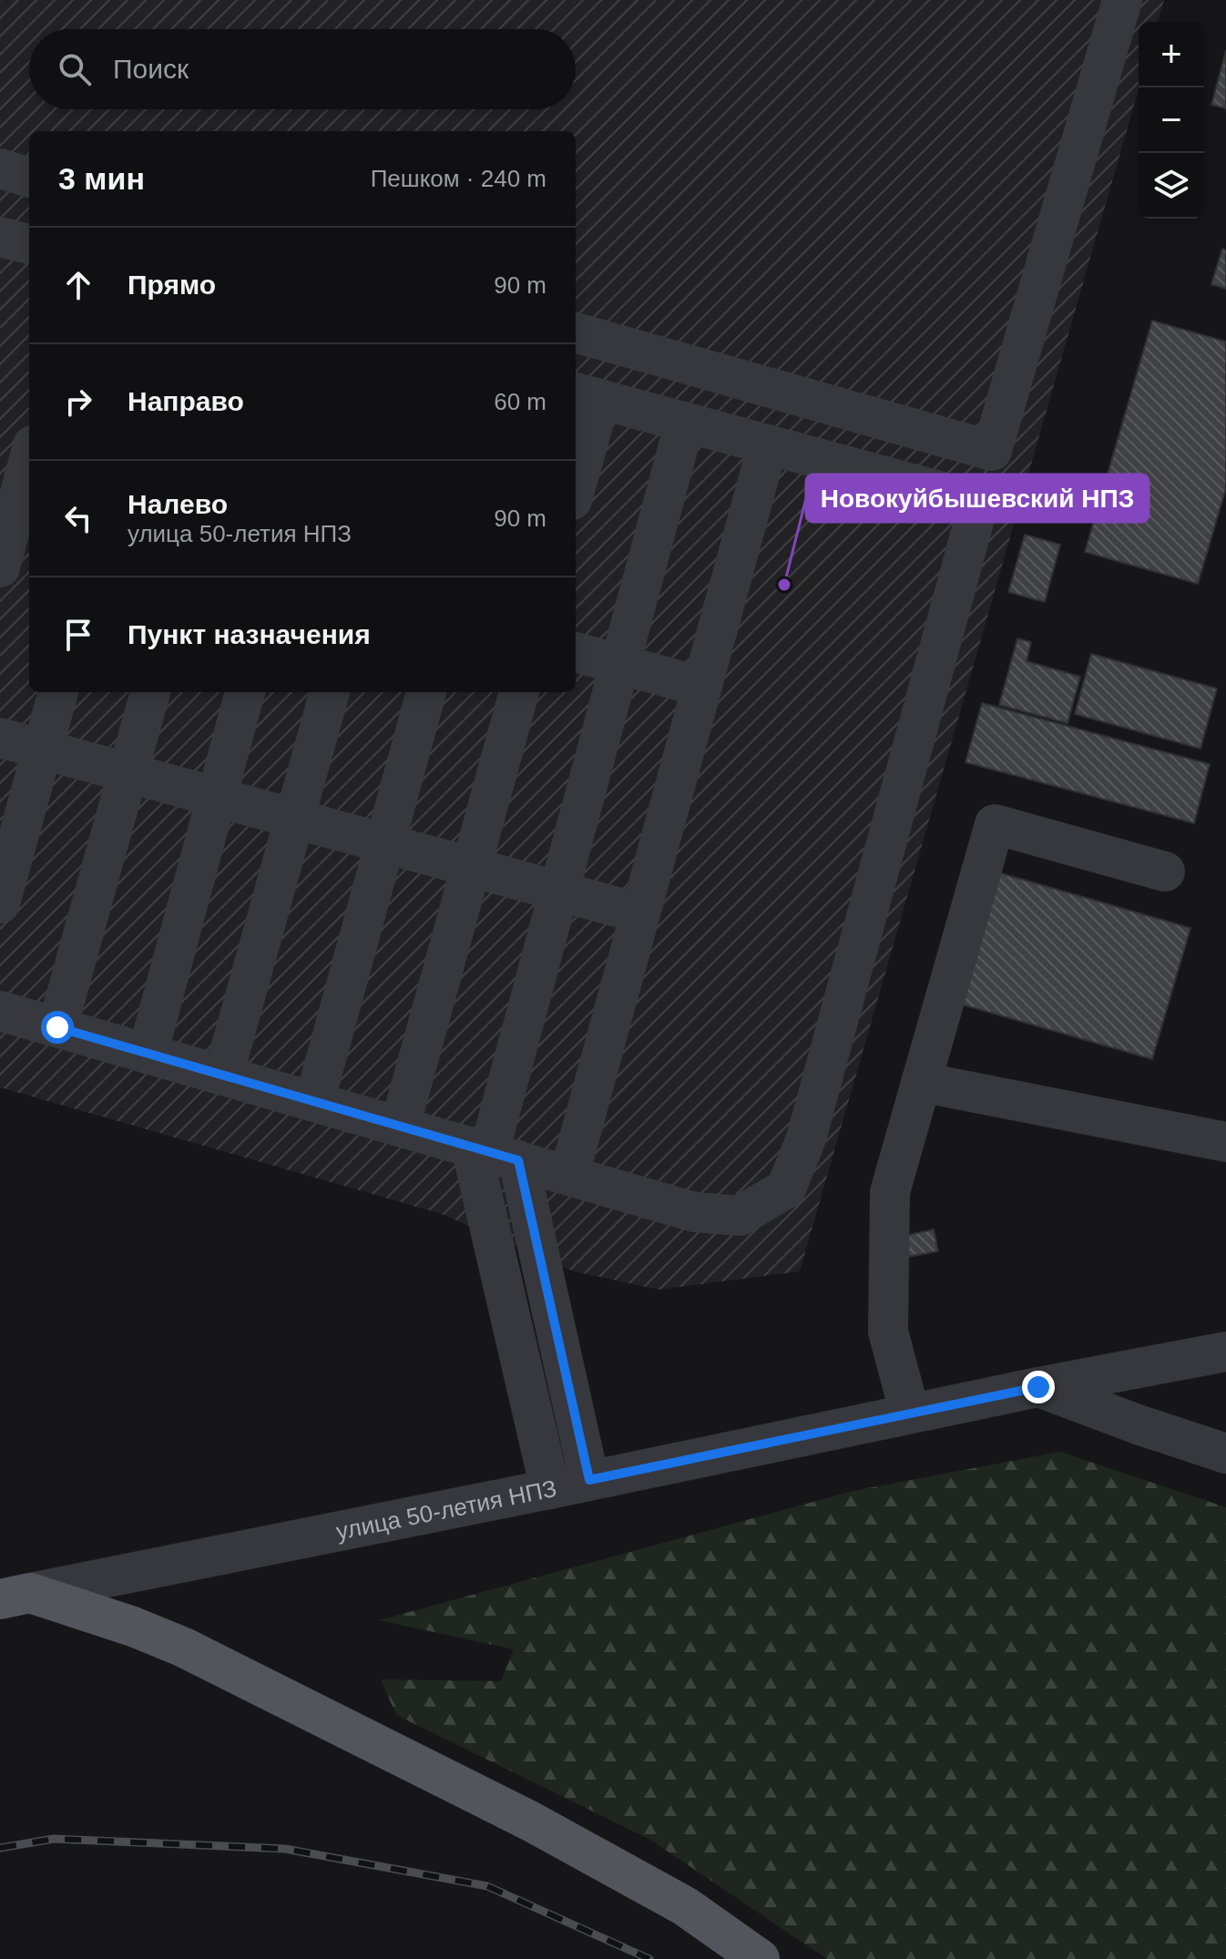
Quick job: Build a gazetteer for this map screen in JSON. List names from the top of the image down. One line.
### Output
{"streets":{"street":["улица 50-летия НПЗ"]},"places":["Новокуйбышевский НПЗ"],"page":{"map_buttons":["+","−"],"search":"Поиск","heading":["3 мин","Пешком · 240 m"],"list":[["Прямо","90 m"],["Направо","60 m"],["Налево","улица 50-летия НПЗ","90 m"],"Пункт назначения"]}}
